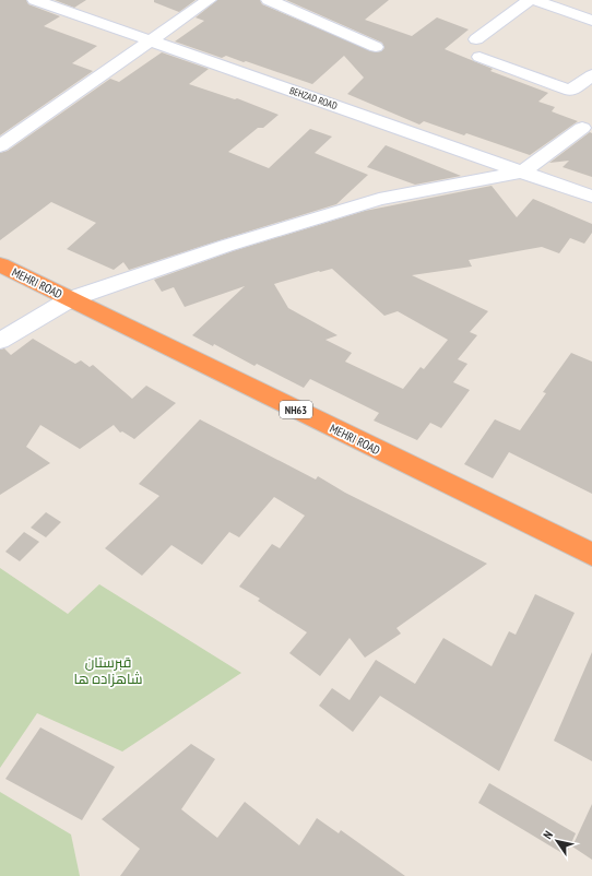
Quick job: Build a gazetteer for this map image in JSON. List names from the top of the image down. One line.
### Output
{"streets":{"highway":["MEHRI ROAD","NH63"],"street":["BEHZAD ROAD"]},"parks":["قبرستان شاهزاده ها"],"north":"top left"}
